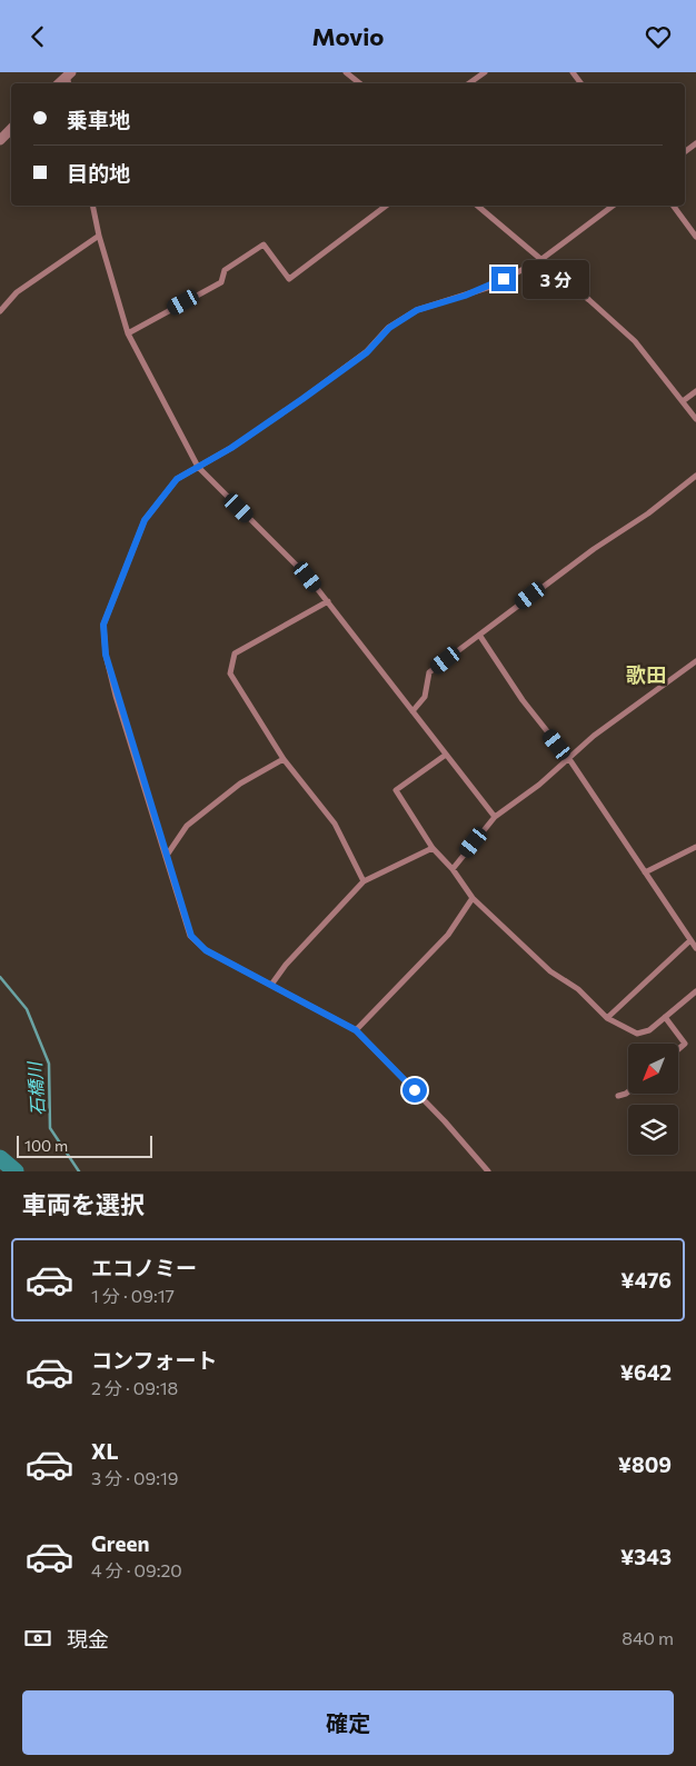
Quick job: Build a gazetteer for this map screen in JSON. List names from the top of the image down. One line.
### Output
{"districts":["歌田"],"water":["石橋川"],"scale_bar":"100 m","north":"bottom left","page":{"header":"Movio","banner":["乗車地","目的地"],"bubble":"3 分","scale":"100 m","heading":"車両を選択","list":[{"name":"エコノミー","note":"1 分 · 09:17","value":"¥476"},{"name":"コンフォート","note":"2 分 · 09:18","value":"¥642"},{"name":"XL","note":"3 分 · 09:19","value":"¥809"},{"name":"Green","note":"4 分 · 09:20","value":"¥343"}],"pay":["現金","840 m"],"buttons":"確定"}}
